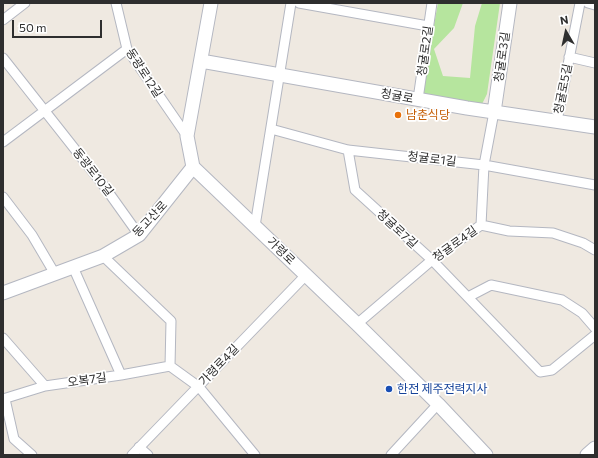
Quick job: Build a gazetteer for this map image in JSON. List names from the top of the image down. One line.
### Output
{"streets":{"street":["청귤로2길","청귤로3길","동광로12길","청귤로5길","청귤로","청귤로1길","동광로10길","동고산로","청귤로7길","청귤로4길","가령로","가령로4길","오복7길"]},"crossings":[["청귤로2길","청귤로"],["청귤로3길","청귤로"],["청귤로5길","청귤로"],["청귤로1길","청귤로7길"],["동광로10길","동고산로"],["동고산로","가령로"],["청귤로7길","청귤로4길"],["청귤로4길","가령로"],["가령로","가령로4길"]],"places":["남춘식당","한전 제주전력지사"],"scale_bar":"50 m","north":"top"}
